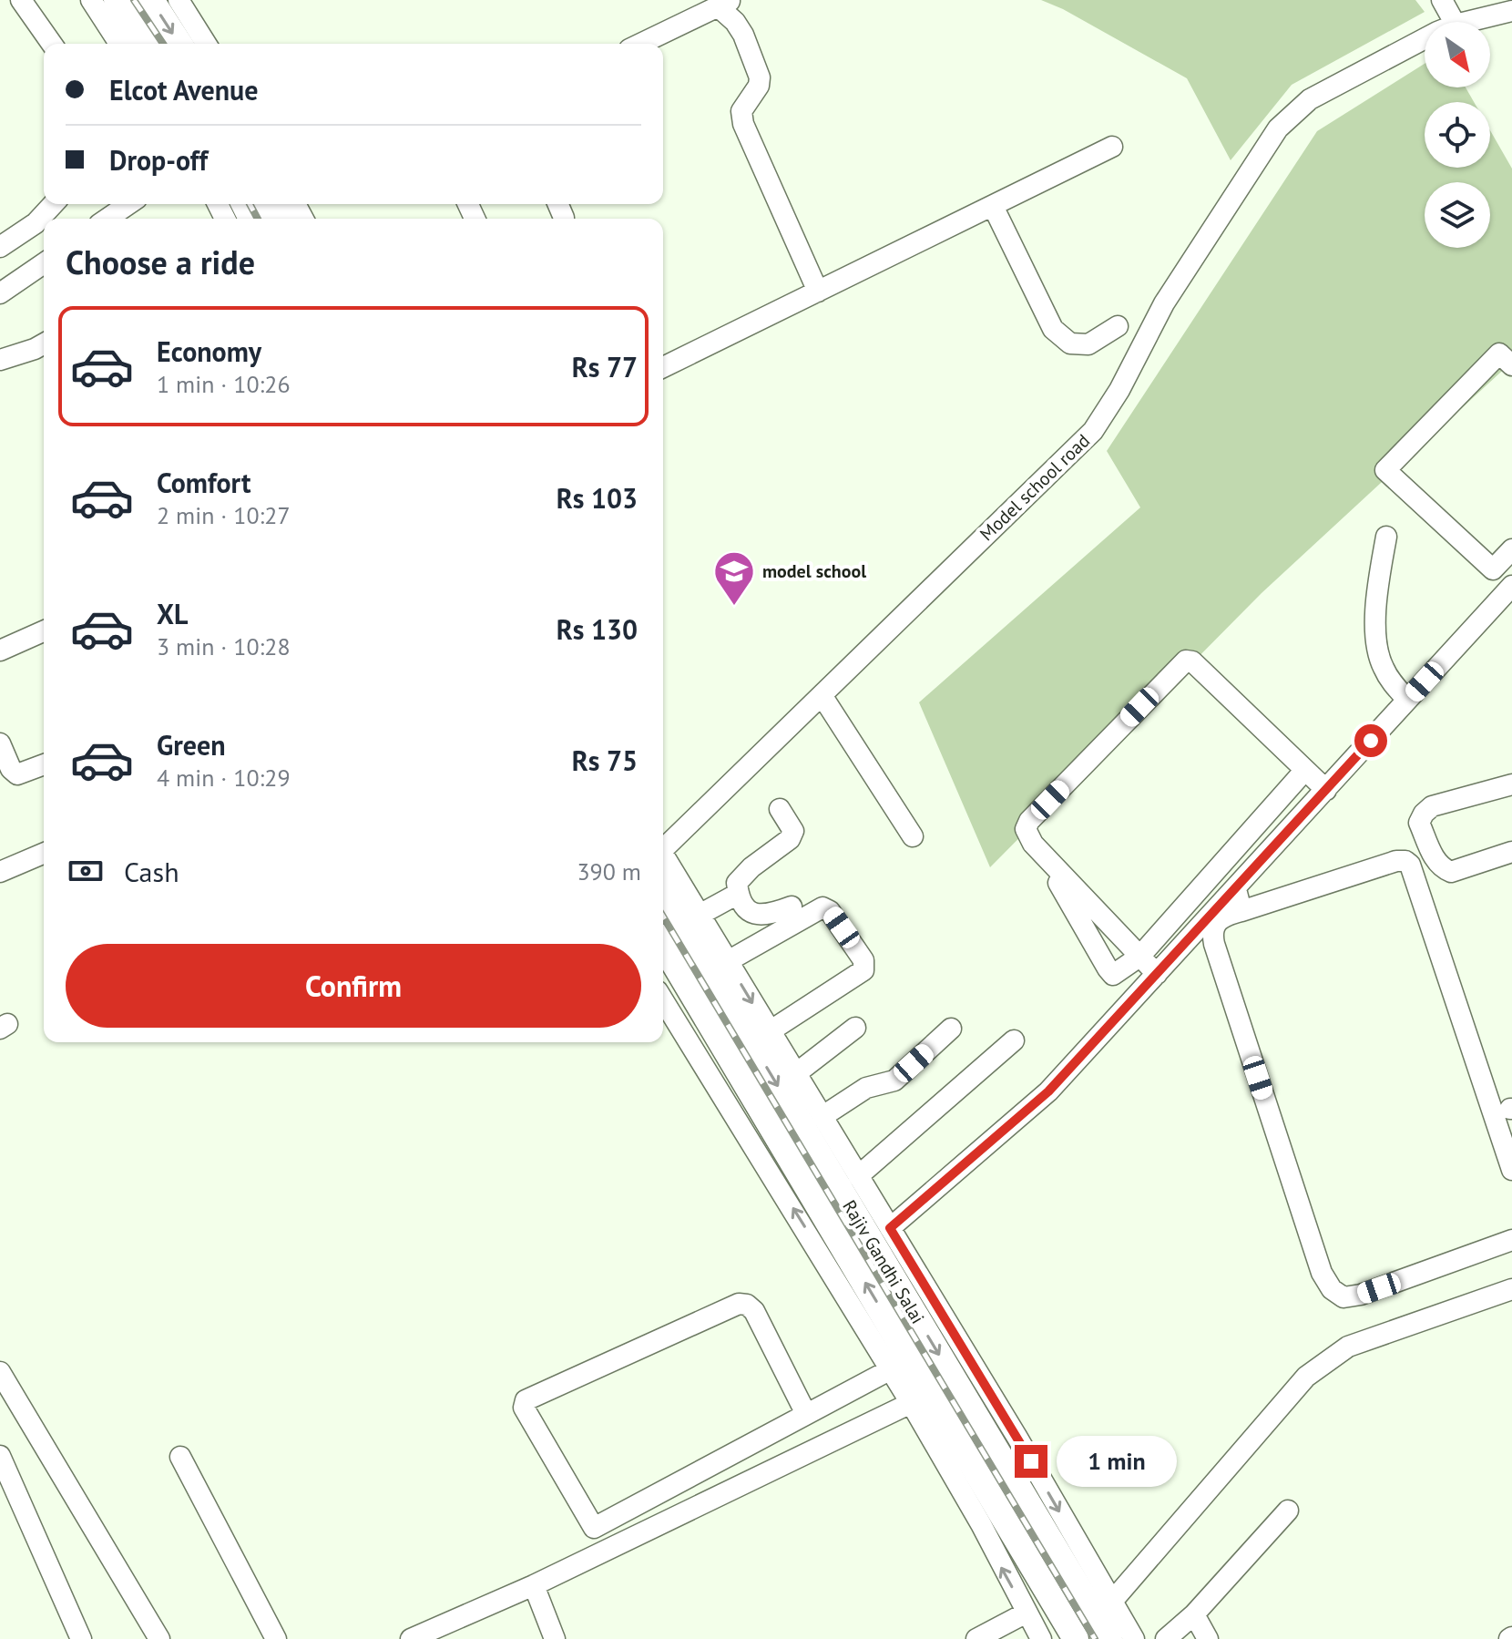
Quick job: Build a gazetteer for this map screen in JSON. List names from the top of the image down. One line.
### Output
{"streets":{"main road":["Rajiv Gandhi Salai"],"street":["Model school road"]},"places":{"school or university":["model school"]},"north":"bottom right","page":{"banner":["Elcot Avenue","Drop-off"],"heading":"Choose a ride","list":[{"name":"Economy","note":"1 min · 10:26","value":"Rs 77"},{"name":"Comfort","note":"2 min · 10:27","value":"Rs 103"},{"name":"XL","note":"3 min · 10:28","value":"Rs 130"},{"name":"Green","note":"4 min · 10:29","value":"Rs 75"}],"pay":["Cash","390 m"],"buttons":"Confirm","bubble":"1 min"}}
